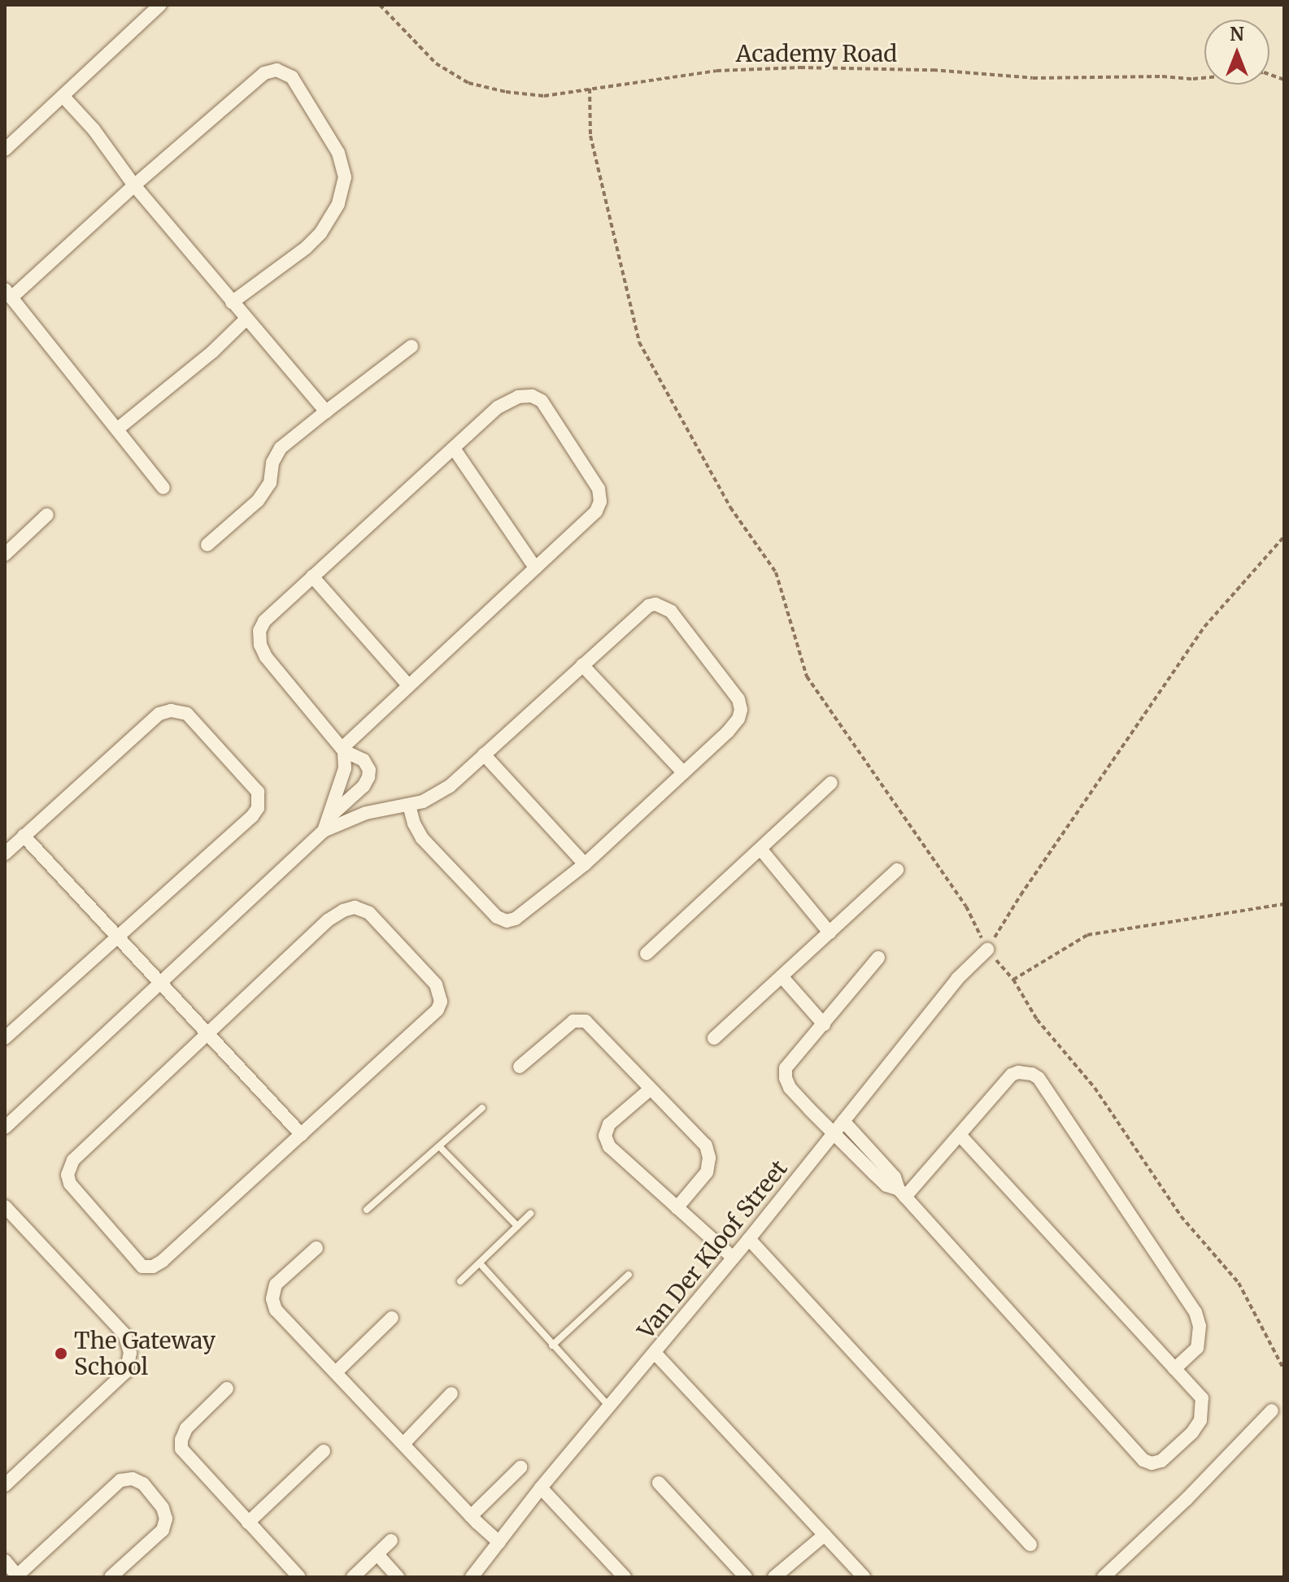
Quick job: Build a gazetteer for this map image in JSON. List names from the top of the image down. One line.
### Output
{"streets":{"street":["Van Der Kloof Street"],"path":["Academy Road"]},"places":["The Gateway School"],"north":"top"}
